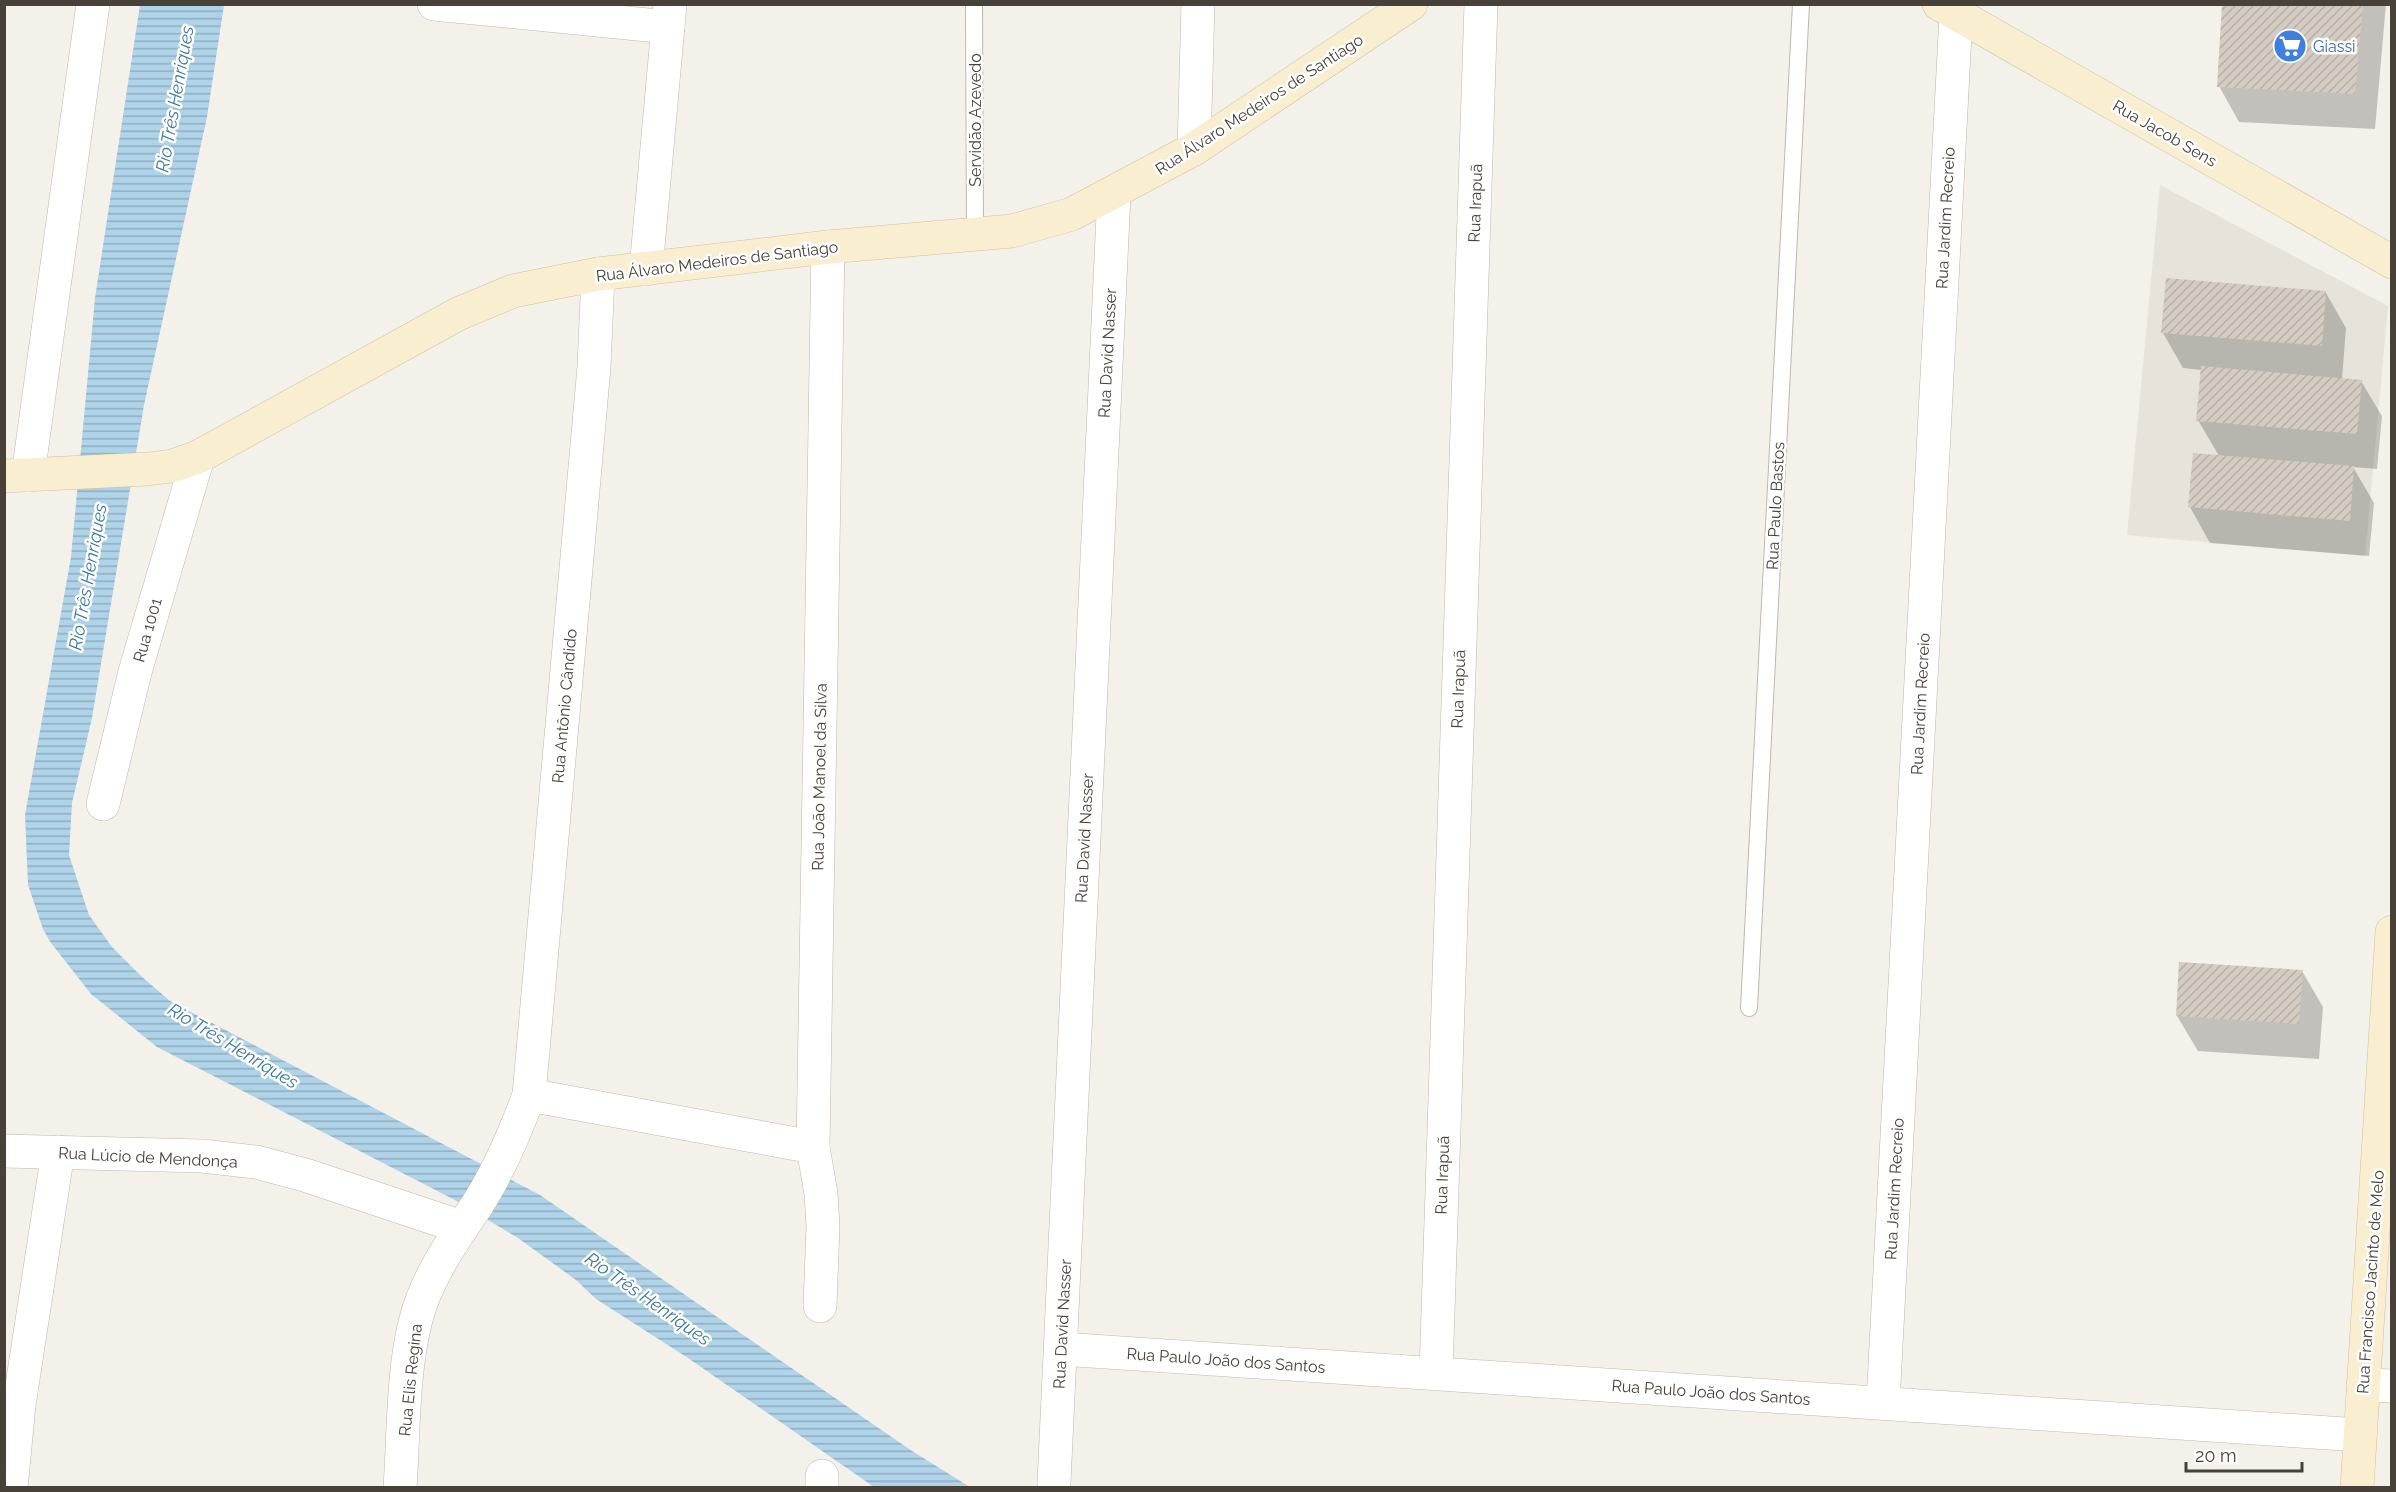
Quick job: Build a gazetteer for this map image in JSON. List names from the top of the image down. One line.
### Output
{"streets":{"street":["Rua Álvaro Medeiros de Santiago","Rua Jacob Sens","Rua Irapuã","Rua Jardim Recreio","Rua David Nasser","Rua 1001","Rua Antônio Cândido","Rua João Manoel da Silva","Rua Lúcio de Mendonça","Rua Francisco Jacinto de Melo","Rua Paulo João dos Santos","Rua Elis Regina"],"lane":["Servidão Azevedo","Rua Paulo Bastos"]},"crossings":[["Rua Álvaro Medeiros de Santiago","Servidão Azevedo"],["Rua Álvaro Medeiros de Santiago","Rua David Nasser"],["Rua Álvaro Medeiros de Santiago","Rua 1001"],["Rua Álvaro Medeiros de Santiago","Rua Antônio Cândido"],["Rua Álvaro Medeiros de Santiago","Rua João Manoel da Silva"],["Rua Jacob Sens","Rua Jardim Recreio"],["Rua Irapuã","Rua Paulo João dos Santos"],["Rua Jardim Recreio","Rua Paulo João dos Santos"],["Rua David Nasser","Rua Paulo João dos Santos"],["Rua Antônio Cândido","Rua Elis Regina"],["Rua Lúcio de Mendonça","Rua Elis Regina"],["Rua Francisco Jacinto de Melo","Rua Paulo João dos Santos"]],"water":["Rio Três Henriques"],"places":{"supermarket":["Giassi"]},"scale_bar":"20 m"}
